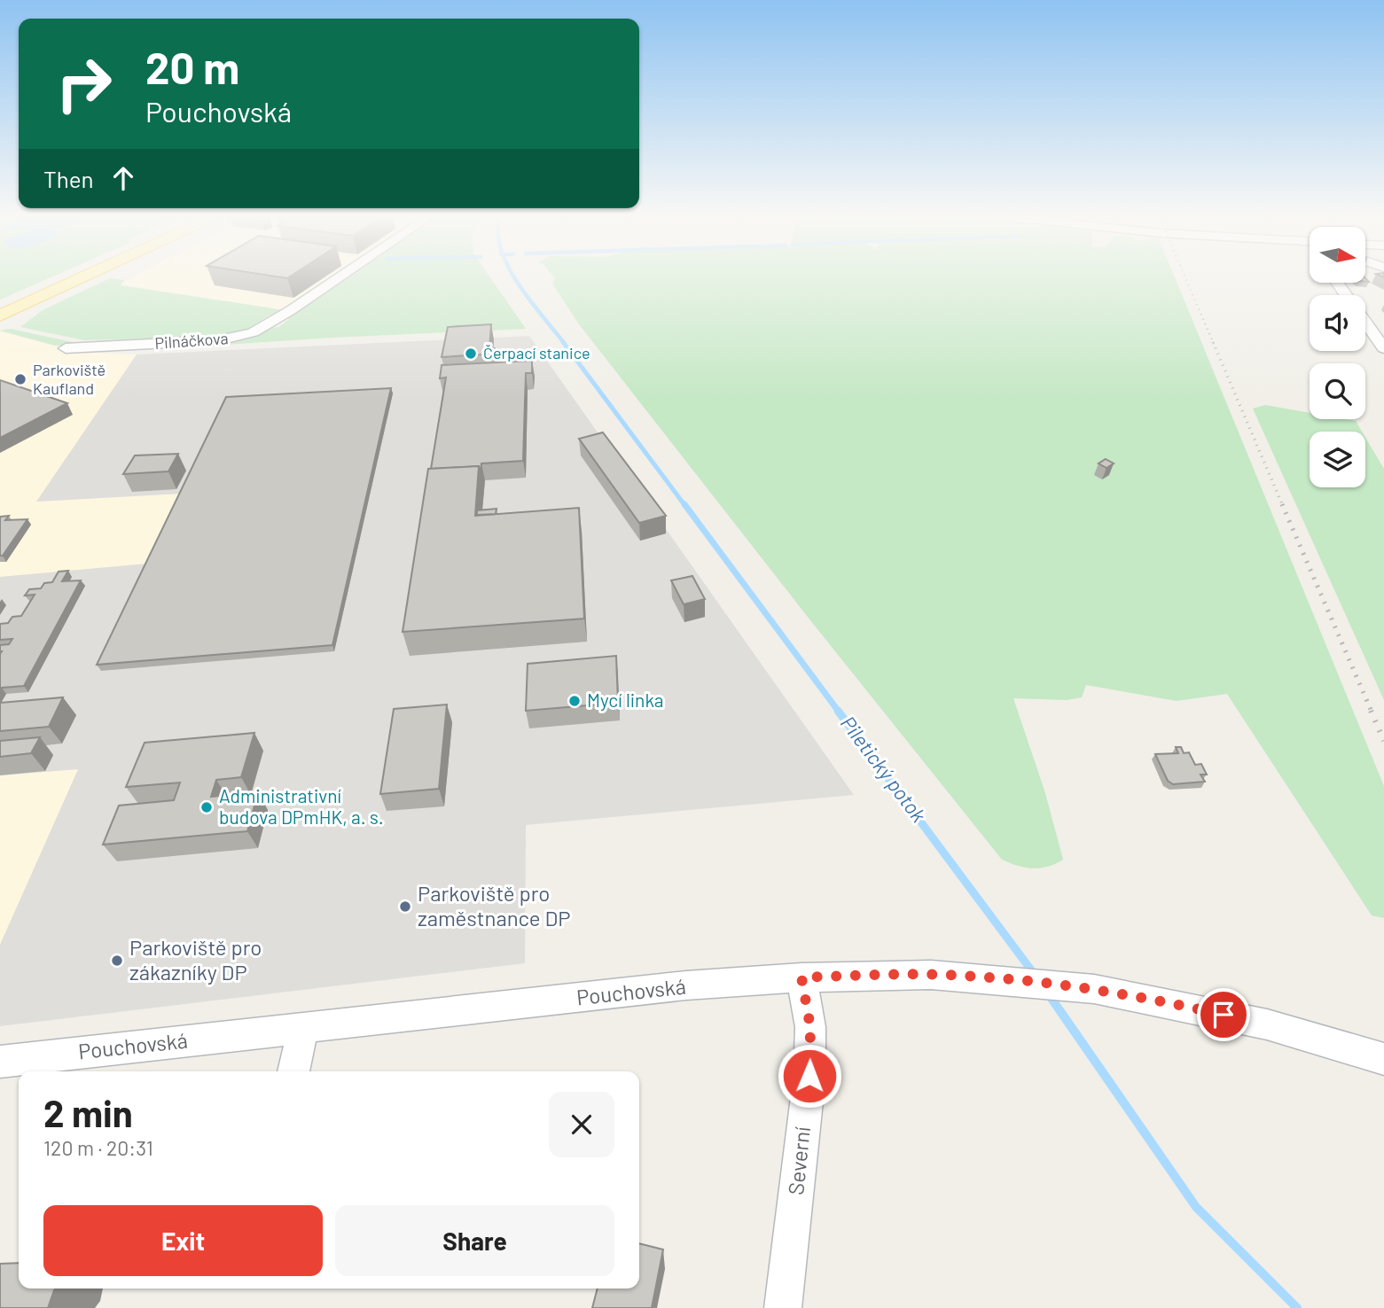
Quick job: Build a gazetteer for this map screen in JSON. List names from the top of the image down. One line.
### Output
{"streets":{"street":["Pilnáčkova","Pouchovská","Severní"]},"crossings":[["Pouchovská","Severní"]],"water":["Piletický potok"],"places":["Čerpací stanice","Parkoviště Kaufland","Mycí linka","Administrativní budova DPmHK, a. s.","Parkoviště pro zaměstnance DP","Parkoviště pro zákazníky DP"],"north":"right","page":{"turn":["20 m","Pouchovská"],"then":"Then","heading":["2 min","120 m · 20:31"],"buttons":["Exit","Share"]}}
